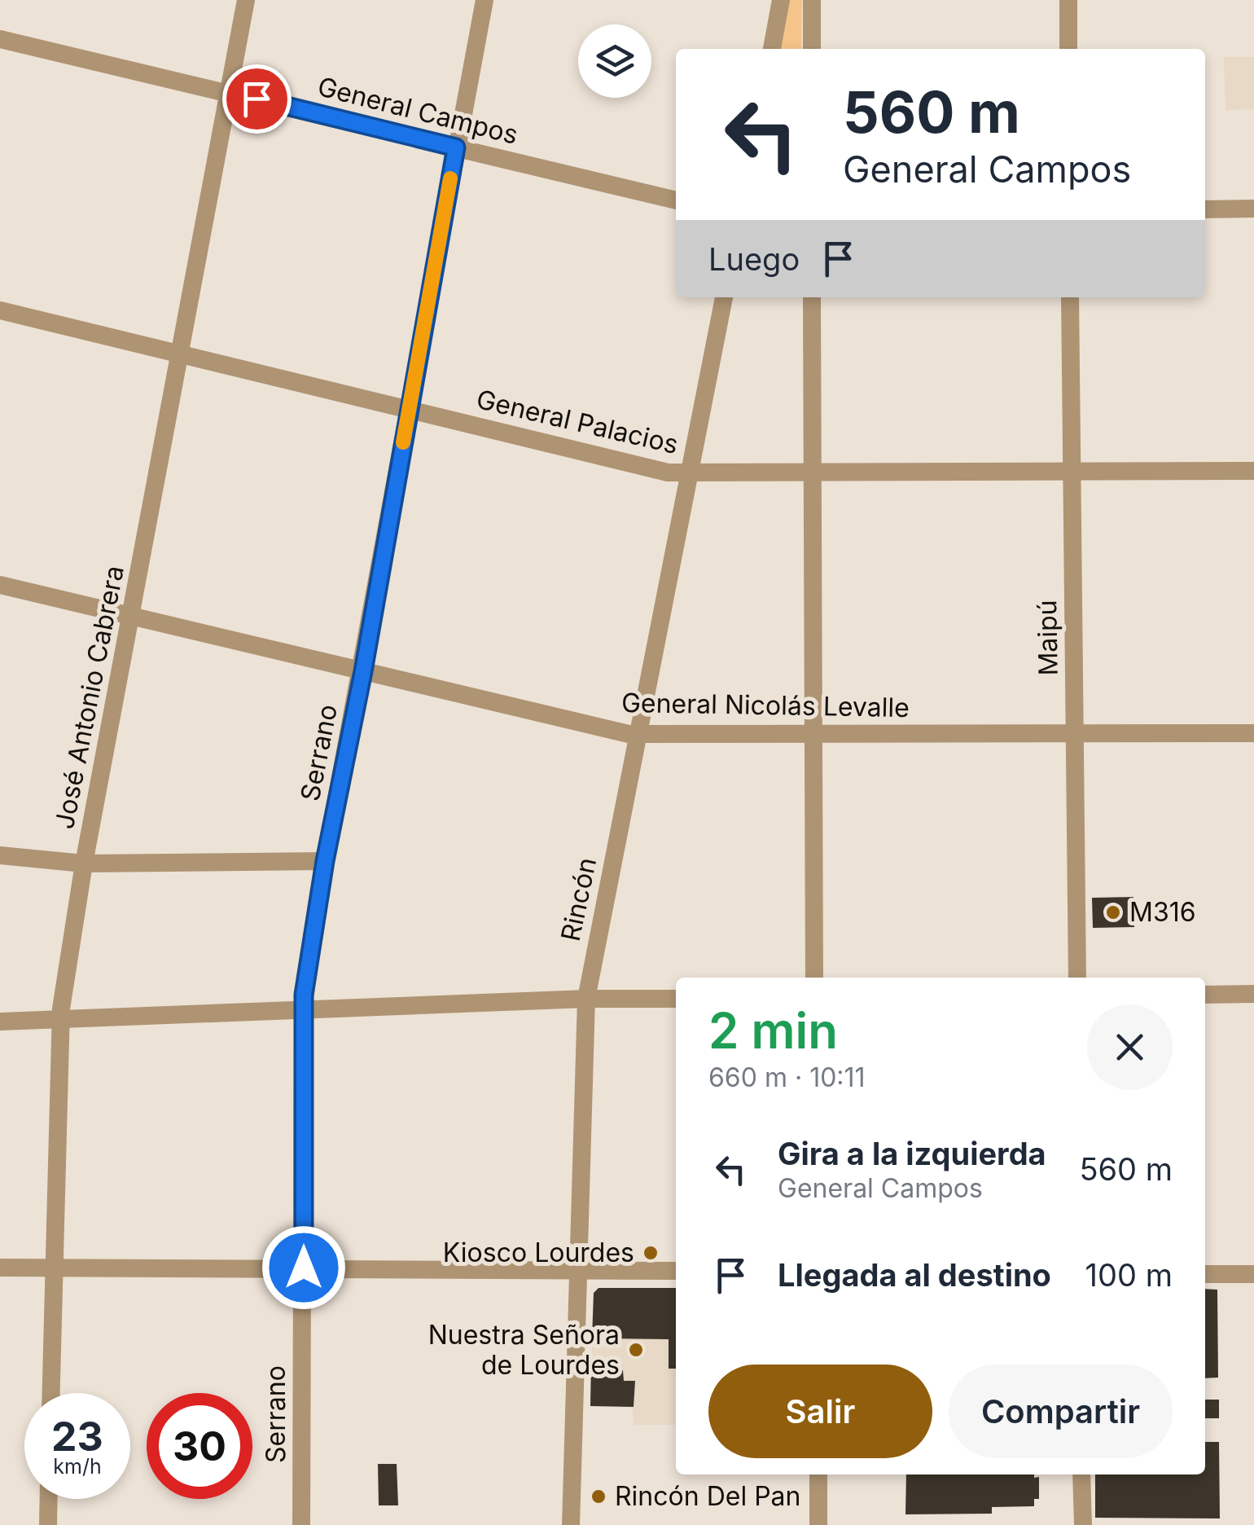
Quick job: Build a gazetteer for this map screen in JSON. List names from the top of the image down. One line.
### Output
{"streets":{"street":["General Campos","General Palacios","Maipú","José Antonio Cabrera","General Nicolás Levalle","Serrano","Rincón"]},"crossings":[["General Campos","José Antonio Cabrera"],["General Campos","Serrano"],["General Palacios","Maipú"],["General Palacios","José Antonio Cabrera"],["General Palacios","Serrano"],["General Palacios","Rincón"],["Maipú","General Nicolás Levalle"],["José Antonio Cabrera","General Nicolás Levalle"],["General Nicolás Levalle","Serrano"],["General Nicolás Levalle","Rincón"]],"places":["M316","Kiosco Lourdes","Nuestra Señora de Lourdes","Rincón Del Pan"],"page":{"turn":["560 m","General Campos"],"then":"Luego","heading":["2 min","660 m · 10:11"],"list":[{"name":"Gira a la izquierda","note":"General Campos","value":"560 m"},{"name":"Llegada al destino","value":"100 m"}],"buttons":["Salir","Compartir"],"speed":"23 km/h","limit":"30"}}
